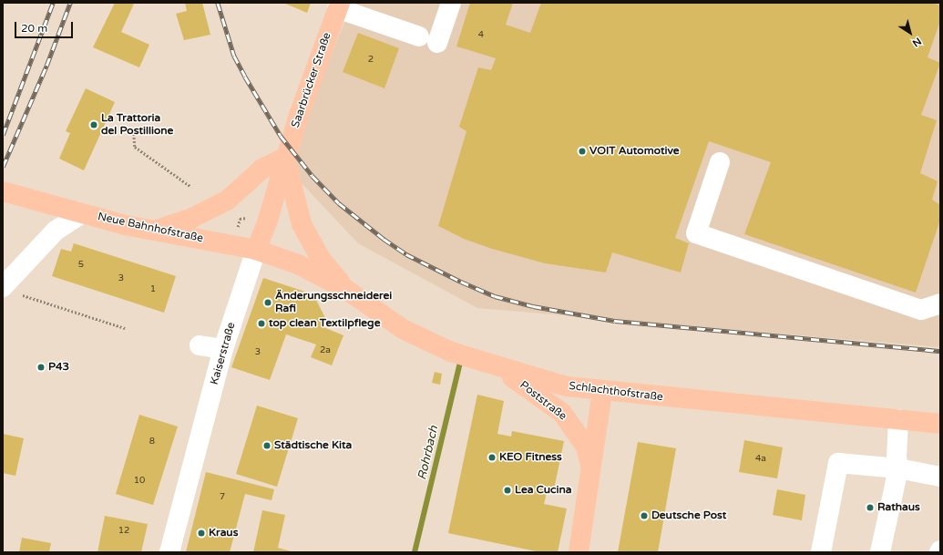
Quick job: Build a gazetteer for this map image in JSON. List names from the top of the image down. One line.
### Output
{"streets":{"main road":["Saarbrücker Straße","Neue Bahnhofstraße","Kaiserstraße","Schlachthofstraße","Poststraße"]},"crossings":[["Saarbrücker Straße","Kaiserstraße"],["Neue Bahnhofstraße","Kaiserstraße"],["Neue Bahnhofstraße","Schlachthofstraße"],["Kaiserstraße","Schlachthofstraße"],["Schlachthofstraße","Poststraße"]],"water":["Rohrbach"],"places":["La Trattoria del Postillione","VOIT Automotive","Änderungsschneiderei Rafi","top clean Textilpflege","P43","Städtische Kita","KEO Fitness","Lea Cucina","Rathaus","Deutsche Post","Kraus"],"house_numbers":["4","2","5","3","1","2a","3","8","4a","10","7","12"],"scale_bar":"20 m","north":"bottom right"}
